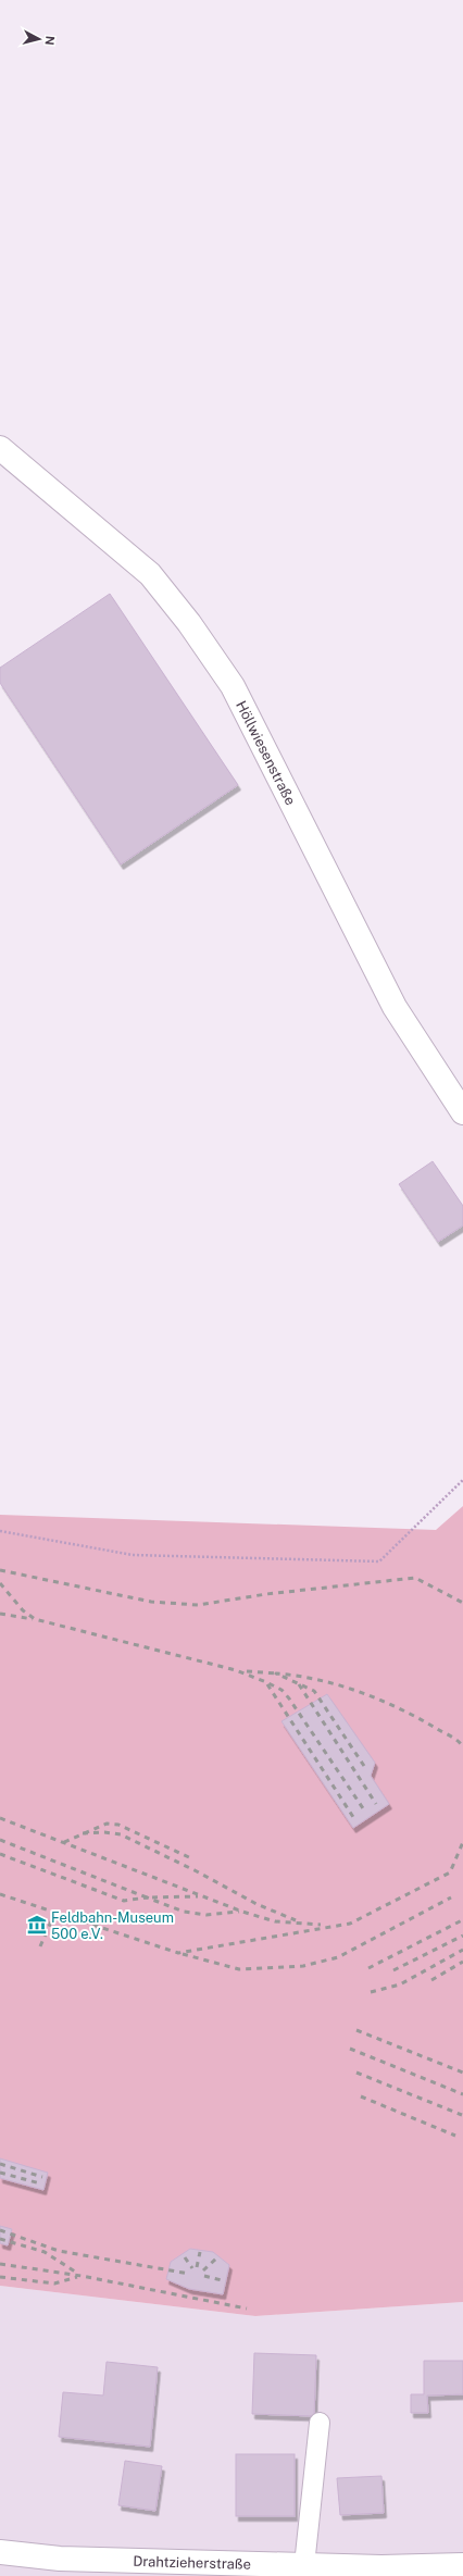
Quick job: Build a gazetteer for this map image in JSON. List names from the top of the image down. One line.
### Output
{"streets":{"street":["Höllwiesenstraße","Drahtzieherstraße"]},"places":{"museum":["Feldbahn-Museum 500 e.V."]},"north":"right"}
